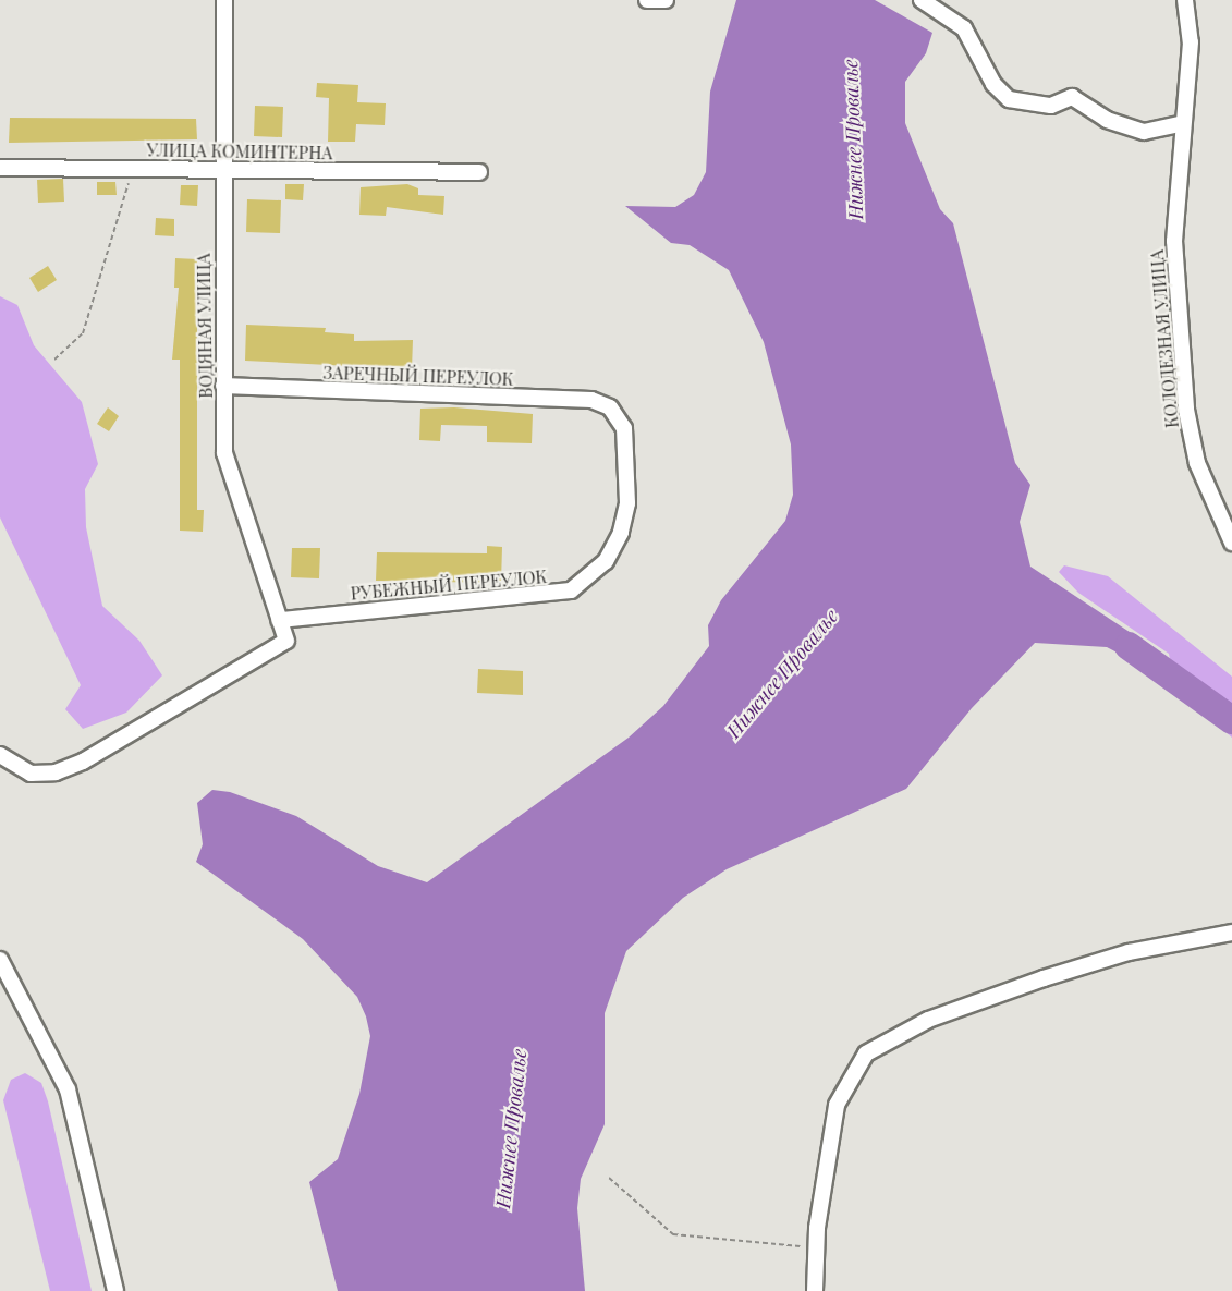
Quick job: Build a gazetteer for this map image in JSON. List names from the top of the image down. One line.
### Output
{"streets":{"street":["УЛИЦА КОМИНТЕРНА","ВОДЯНАЯ УЛИЦА","КОЛОДЕЗНАЯ УЛИЦА","ЗАРЕЧНЫЙ ПЕРЕУЛОК","РУБЕЖНЫЙ ПЕРЕУЛОК"]},"crossings":[["УЛИЦА КОМИНТЕРНА","ВОДЯНАЯ УЛИЦА"],["ВОДЯНАЯ УЛИЦА","ЗАРЕЧНЫЙ ПЕРЕУЛОК"],["ВОДЯНАЯ УЛИЦА","РУБЕЖНЫЙ ПЕРЕУЛОК"],["ЗАРЕЧНЫЙ ПЕРЕУЛОК","РУБЕЖНЫЙ ПЕРЕУЛОК"]],"water":["Нижнее Провалье"]}
